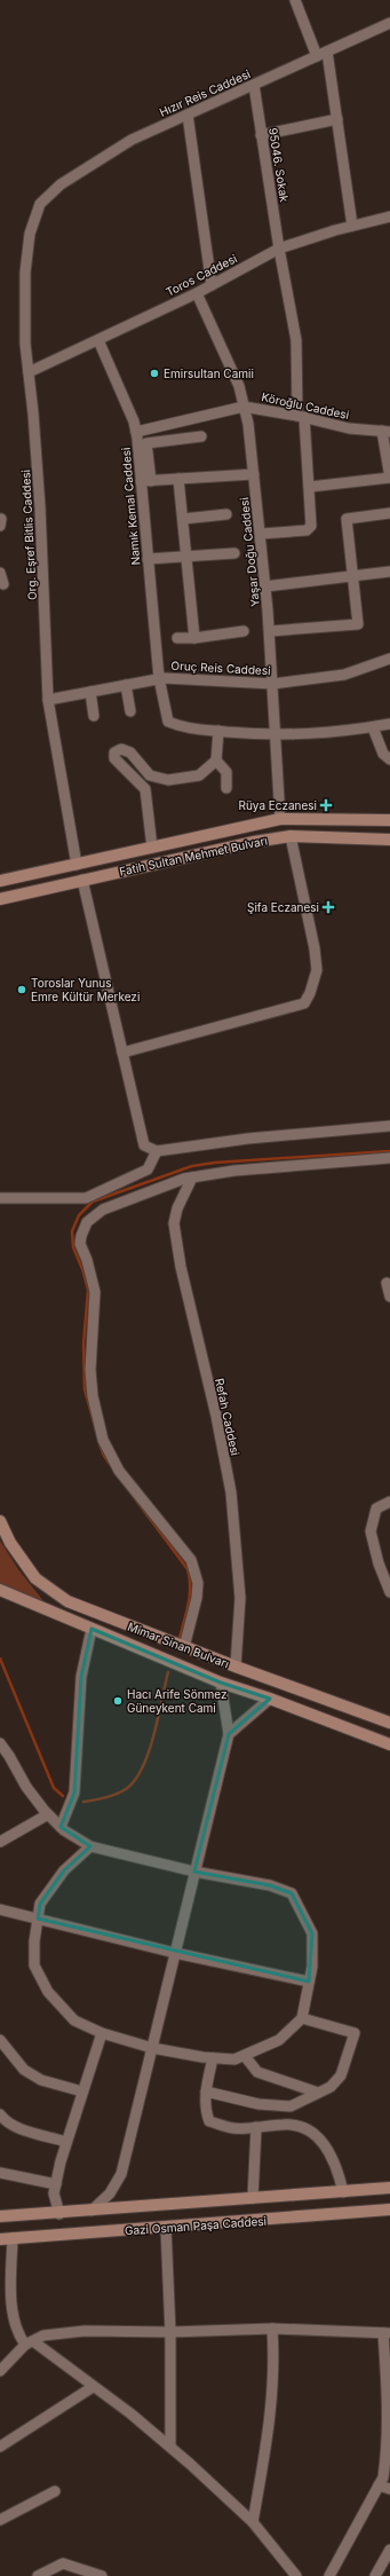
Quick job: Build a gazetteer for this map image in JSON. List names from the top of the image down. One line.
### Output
{"streets":{"main road":["Fatih Sultan Mehmet Bulvarı","Mimar Sinan Bulvarı","Gazi Osman Paşa Caddesi"],"street":["Hızır Reis Caddesi","95046. Sokak","Toros Caddesi","Köroğlu Caddesi","Namık Kemal Caddesi","Org. Eşref Bitlis Caddesi","Yaşar Doğu Caddesi","Oruç Reis Caddesi","Refah Caddesi"]},"crossings":[["Hızır Reis Caddesi","95046. Sokak"],["Hızır Reis Caddesi","Org. Eşref Bitlis Caddesi"],["95046. Sokak","Toros Caddesi"],["95046. Sokak","Köroğlu Caddesi"],["95046. Sokak","Yaşar Doğu Caddesi"],["Toros Caddesi","Namık Kemal Caddesi"],["Toros Caddesi","Org. Eşref Bitlis Caddesi"],["Toros Caddesi","Yaşar Doğu Caddesi"],["Köroğlu Caddesi","Namık Kemal Caddesi"],["Köroğlu Caddesi","Yaşar Doğu Caddesi"],["Namık Kemal Caddesi","Oruç Reis Caddesi"],["Org. Eşref Bitlis Caddesi","Oruç Reis Caddesi"],["Org. Eşref Bitlis Caddesi","Fatih Sultan Mehmet Bulvarı"],["Yaşar Doğu Caddesi","Oruç Reis Caddesi"],["Yaşar Doğu Caddesi","Fatih Sultan Mehmet Bulvarı"],["Refah Caddesi","Mimar Sinan Bulvarı"]],"places":{"other":["Emirsultan Camii","Toroslar Yunus Emre Kültür Merkezi","Hacı Arife Sönmez Güneykent Cami"],"health":["Rüya Eczanesi","Şifa Eczanesi"]}}
